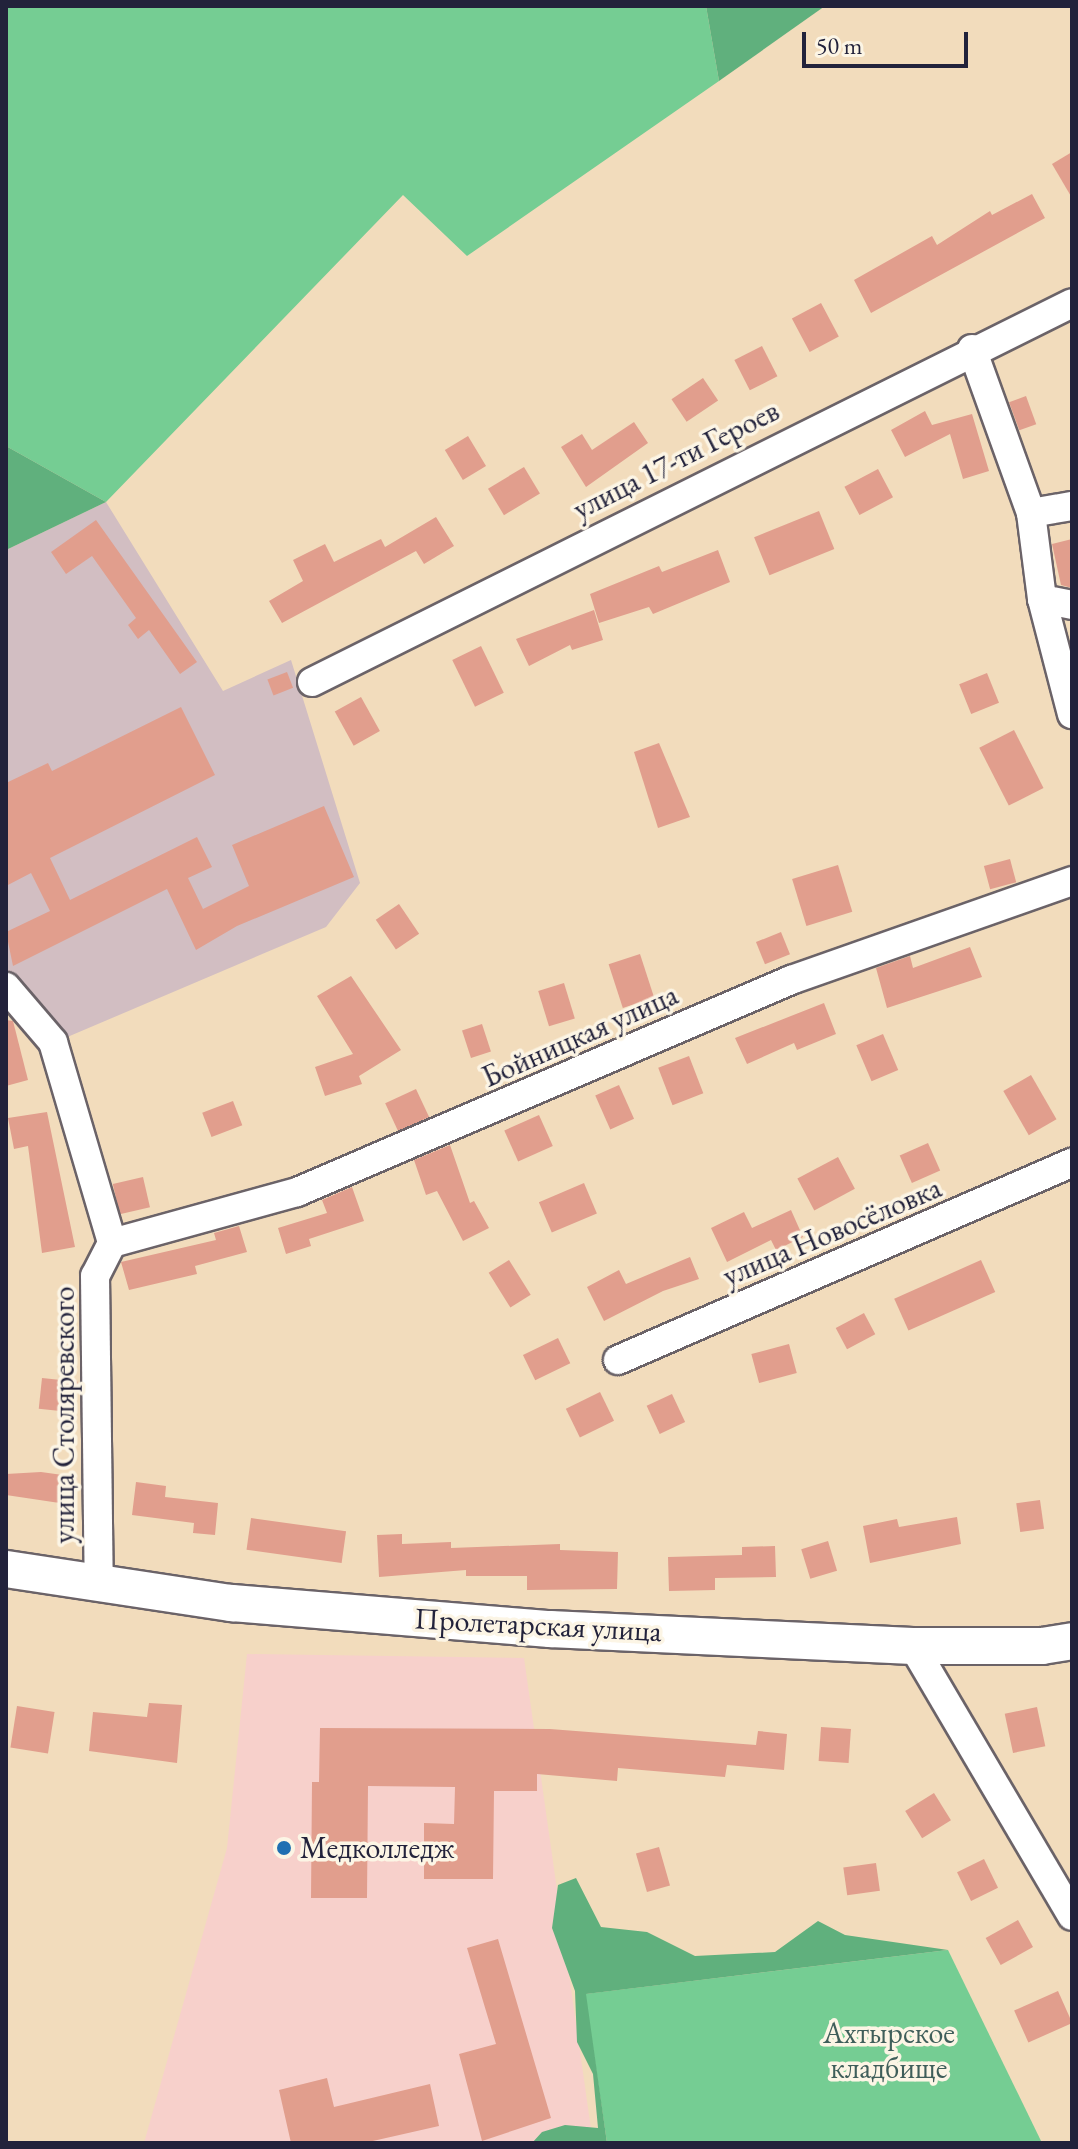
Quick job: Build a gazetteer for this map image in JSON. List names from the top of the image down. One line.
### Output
{"streets":{"main road":["Пролетарская улица"],"street":["улица 17-ти Героев","Бойницкая улица","улица Новосёловка","улица Столяревского"]},"crossings":[["Бойницкая улица","улица Столяревского"],["улица Столяревского","Пролетарская улица"]],"parks":["Ахтырское кладбище"],"places":["Медколледж"],"scale_bar":"50 m"}
